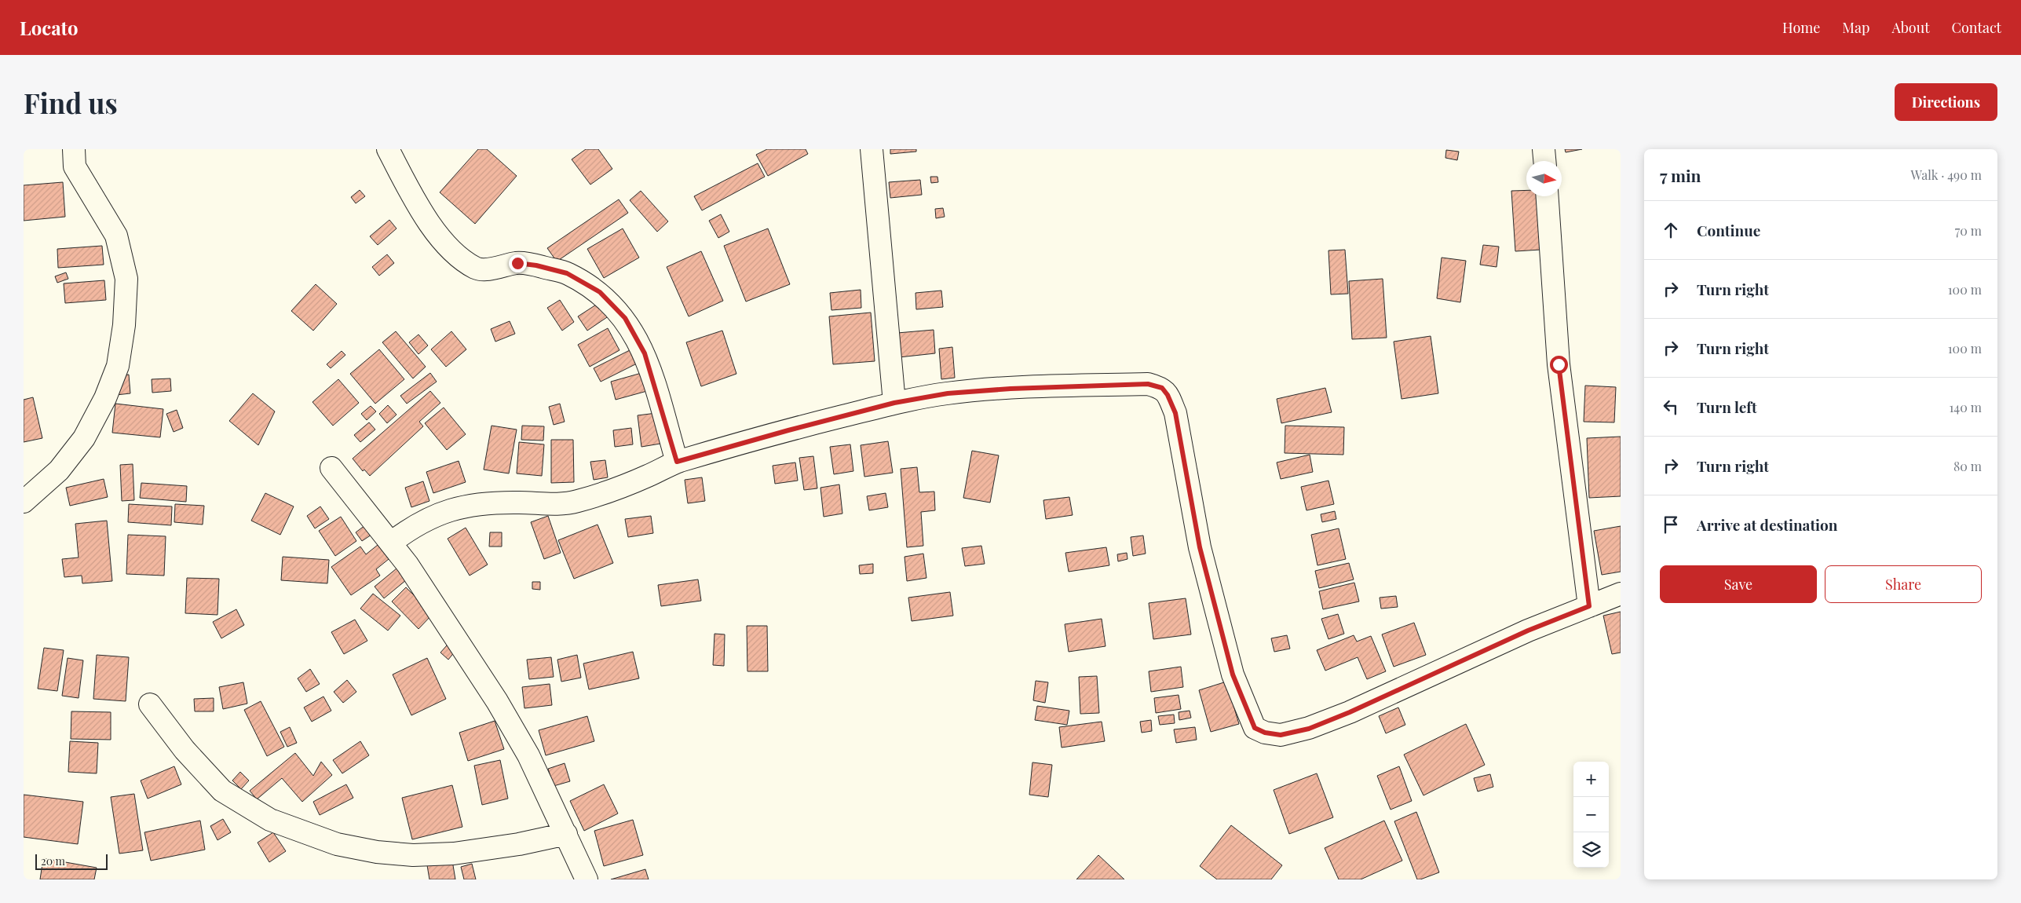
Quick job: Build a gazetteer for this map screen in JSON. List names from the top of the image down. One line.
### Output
{"scale_bar":"20 m","north":"right","page":{"header":"Locato","nav":["Home","Map","About","Contact"],"buttons":["Directions",["Save","Share"]],"title":"Find us","heading":["7 min","Walk · 490 m"],"list":[["Continue","70 m"],["Turn right","100 m"],["Turn right","100 m"],["Turn left","140 m"],["Turn right","80 m"],"Arrive at destination"],"map_buttons":["+","−"],"scale":"20 m"}}
